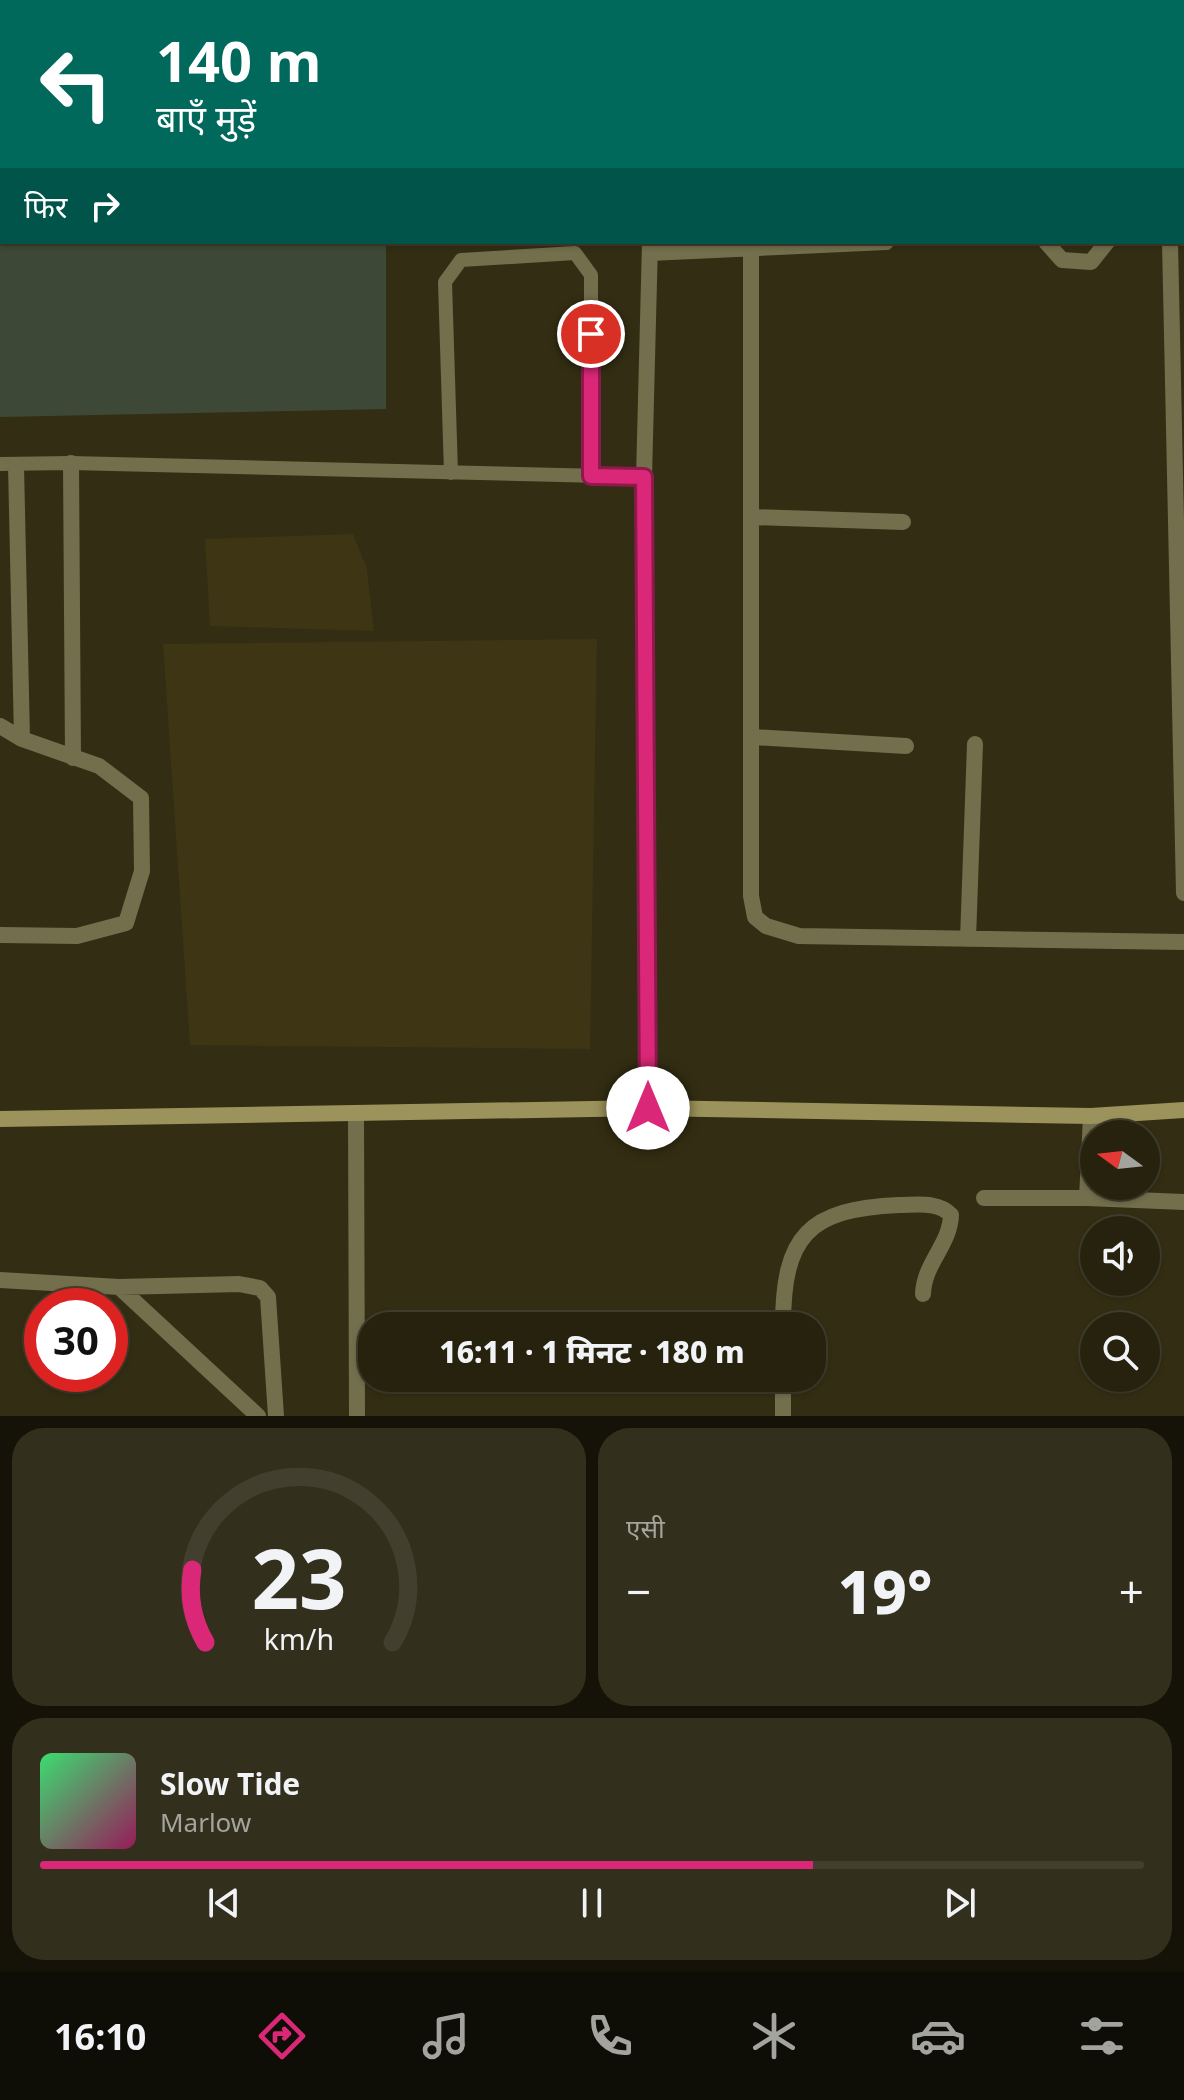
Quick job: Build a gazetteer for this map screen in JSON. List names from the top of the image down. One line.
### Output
{"north":"left","page":{"turn":["140 m","बाएँ मुड़ें"],"then":"फिर","limit":"30","trip":"16:11 · 1 मिनट · 180 m","tile":"एसी","heat":["−","19°","+"],"song":["Slow Tide","Marlow"],"tabs":"16:10","gauge":["23","km/h"]}}
